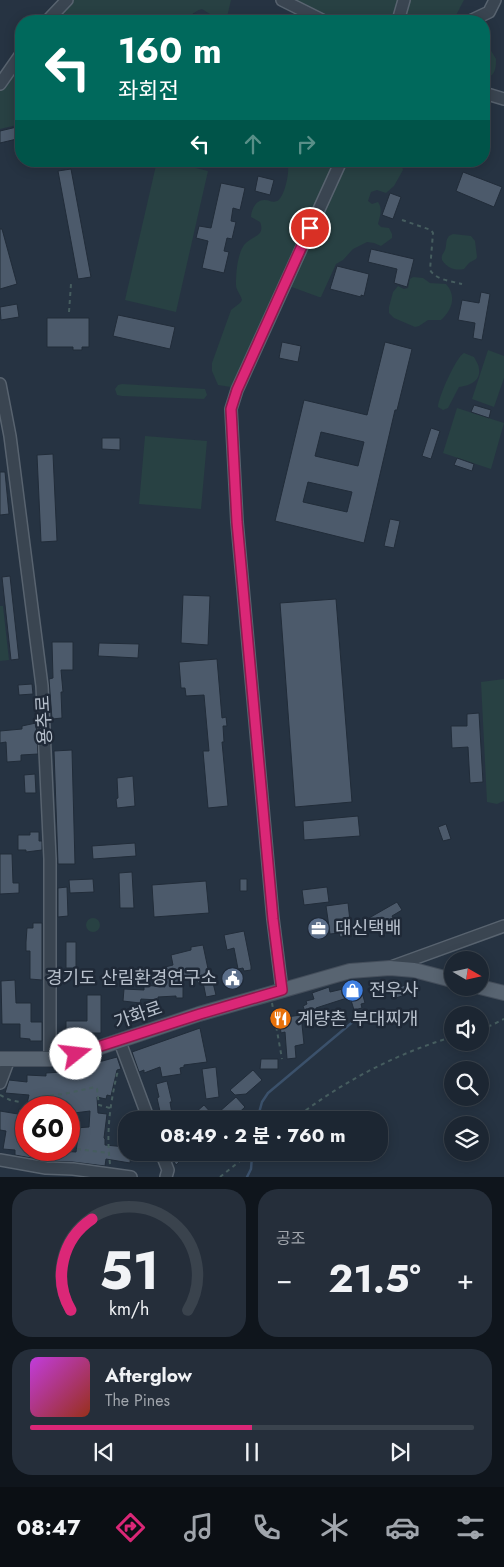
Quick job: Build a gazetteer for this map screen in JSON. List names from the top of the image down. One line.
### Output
{"streets":{"main road":["가화로"],"street":["용추로"]},"crossings":[["용추로","가화로"]],"places":{"office":["대신택배"],"public building":["경기도 산림환경연구소"],"shop":["전우사"],"restaurant":["계량촌 부대찌개"]},"north":"right","page":{"turn":["160 m","좌회전"],"limit":"60","trip":"08:49 · 2 분 · 760 m","tile":"공조","heat":["−","21.5°","+"],"song":["Afterglow","The Pines"],"tabs":"08:47","gauge":["51","km/h"]}}
